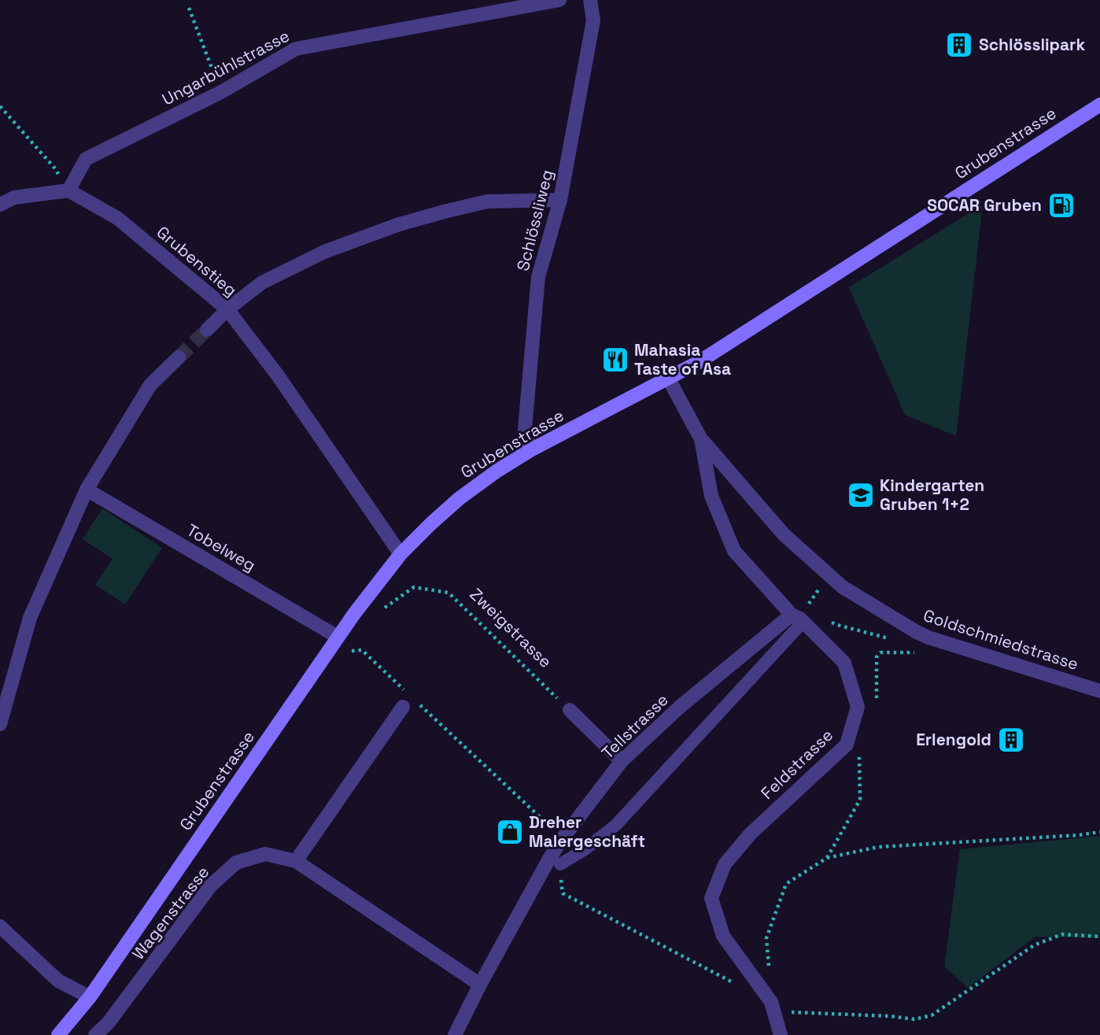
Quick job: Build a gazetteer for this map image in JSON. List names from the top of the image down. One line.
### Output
{"streets":{"street":["Ungarbühlstrasse","Grubenstrasse","Schlössliweg","Grubenstieg","Tobelweg","Goldschmiedstrasse","Tellstrasse","Feldstrasse","Wagenstrasse"],"path":["Zweigstrasse"]},"crossings":[["Ungarbühlstrasse","Grubenstieg"],["Grubenstrasse","Schlössliweg"],["Grubenstrasse","Grubenstieg"],["Grubenstrasse","Tobelweg"],["Grubenstrasse","Zweigstrasse"],["Grubenstrasse","Feldstrasse"],["Goldschmiedstrasse","Feldstrasse"],["Tellstrasse","Feldstrasse"],["Tellstrasse","Wagenstrasse"]],"places":{"building":["Schlösslipark","Erlengold"],"fuel station":["SOCAR Gruben"],"restaurant":["Mahasia Taste of Asa"],"school or university":["Kindergarten Gruben 1+2"],"shop":["Dreher Malergeschäft"]}}
